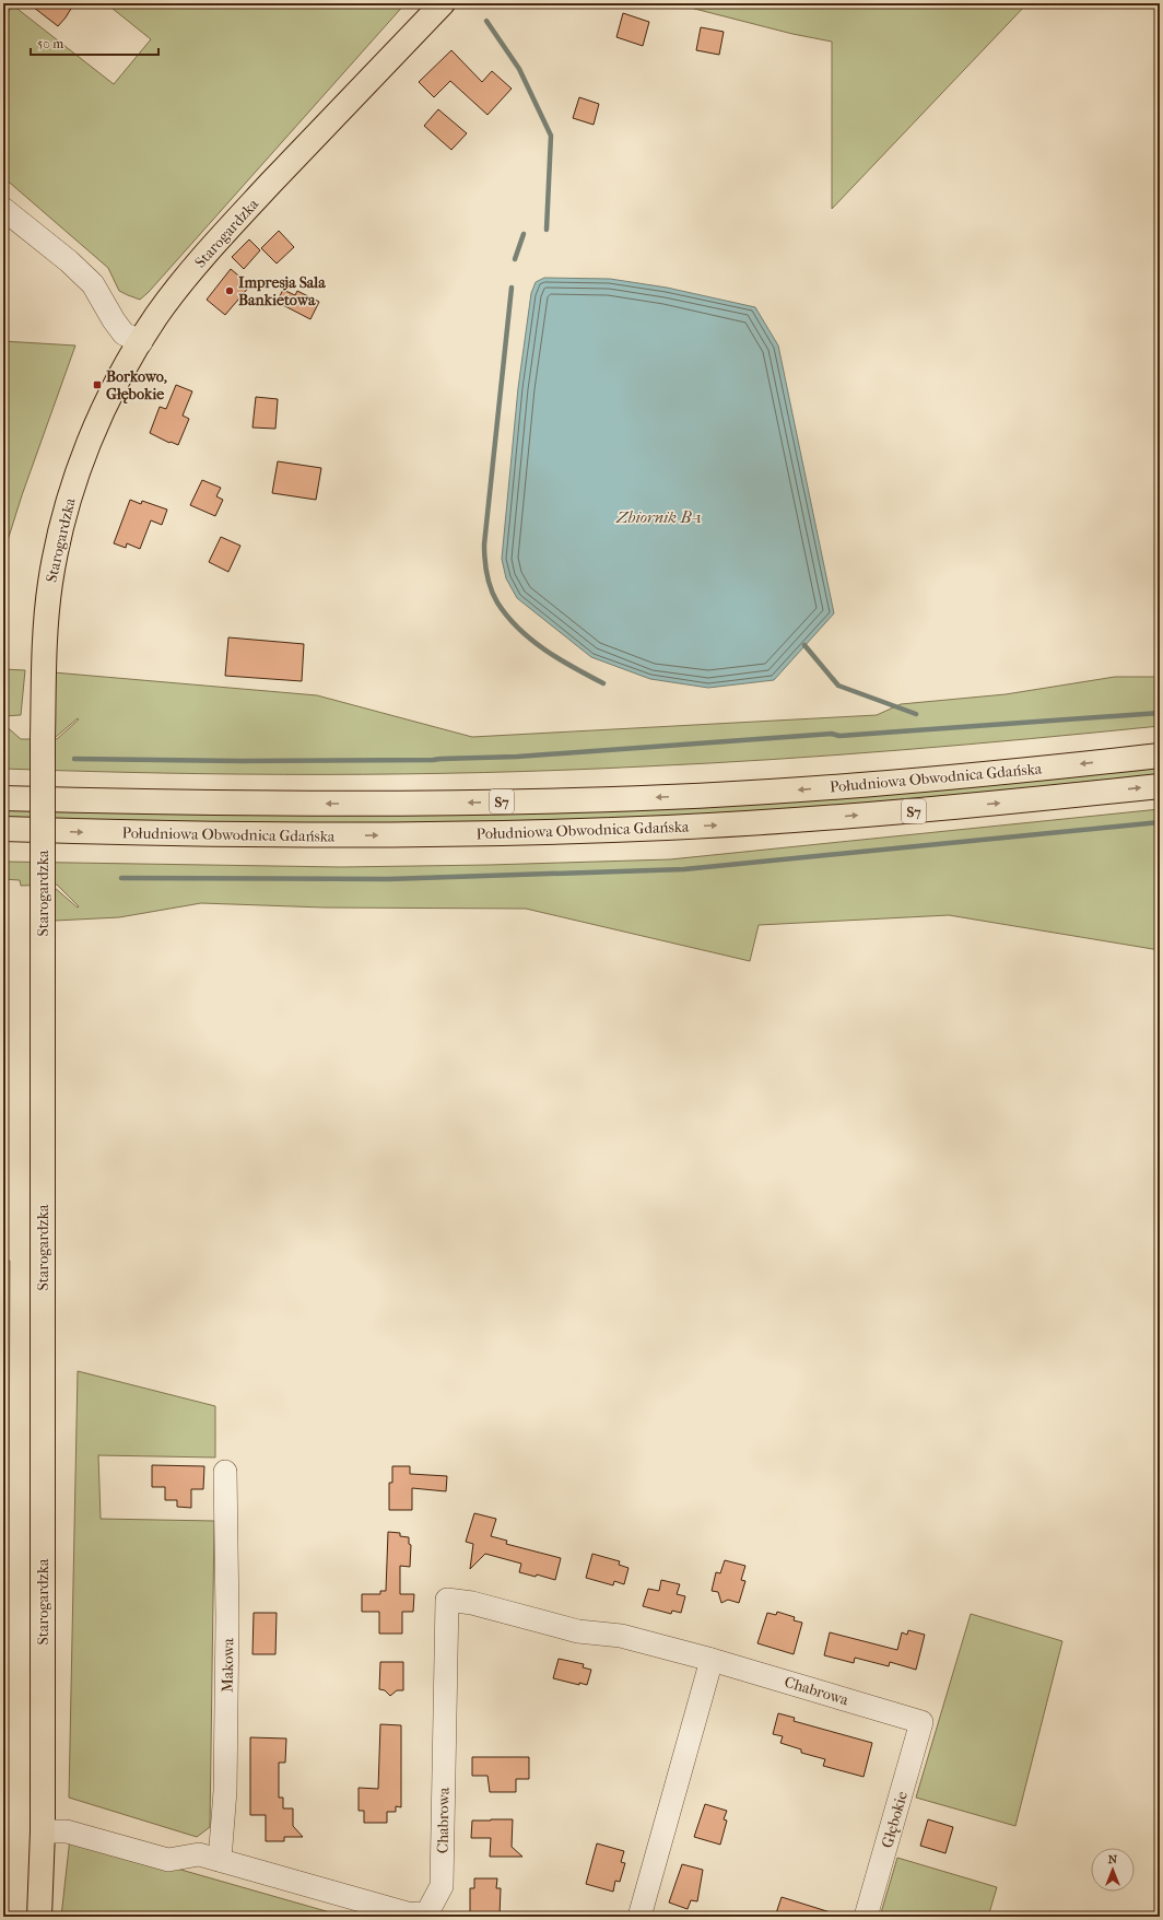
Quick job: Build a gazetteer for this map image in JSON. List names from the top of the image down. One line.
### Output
{"streets":{"main road":["Starogardzka","Południowa Obwodnica Gdańska","S7"],"street":["Makowa","Chabrowa","Głębokie"]},"crossings":[["Starogardzka","Chabrowa"],["Makowa","Chabrowa"],["Chabrowa","Głębokie"]],"water":["Zbiornik B-1"],"places":{"other":["Impresja Sala Bankietowa"],"transit":["Borkowo, Głębokie"]},"scale_bar":"50 m","north":"top"}
